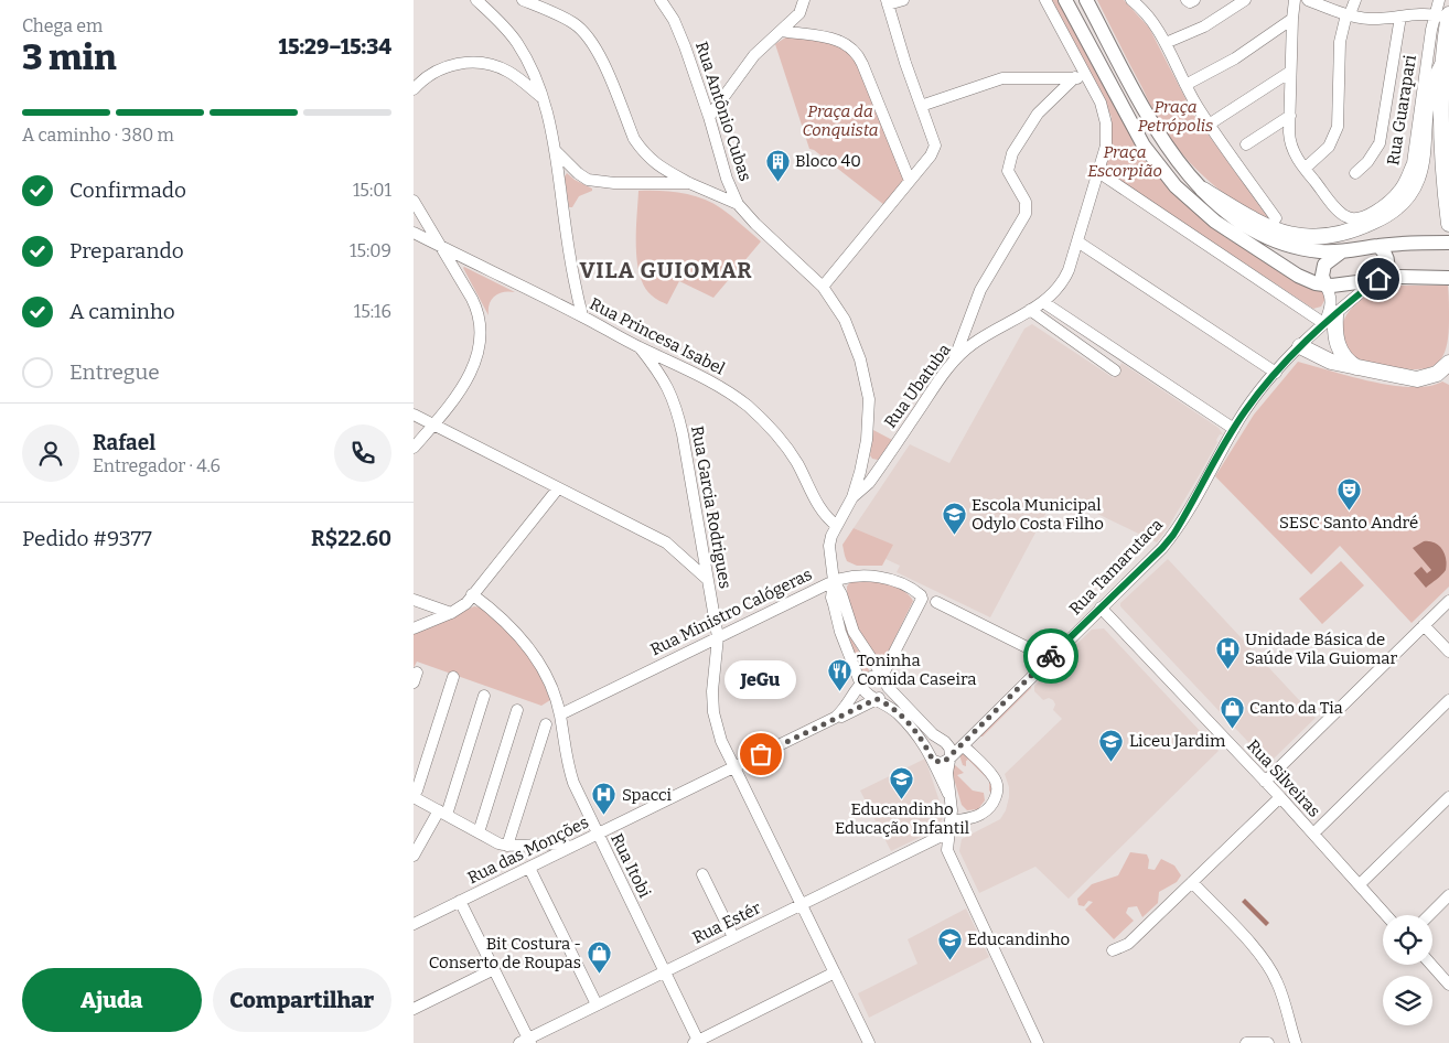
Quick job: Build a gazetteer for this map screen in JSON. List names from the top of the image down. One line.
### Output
{"streets":{"street":["Rua Guarapari","Rua Antônio Cubas","Rua Princesa Isabel","Rua Ubatuba","Rua Garcia Rodrigues","Rua Tamarutaca","Rua Ministro Calógeras","Rua Silveiras","Rua das Monções","Rua Itobi","Rua Estér"]},"crossings":[["Rua Antônio Cubas","Rua Princesa Isabel"],["Rua Antônio Cubas","Rua Ubatuba"],["Rua Antônio Cubas","Rua Tamarutaca"],["Rua Antônio Cubas","Rua Ministro Calógeras"],["Rua Antônio Cubas","Rua das Monções"],["Rua Princesa Isabel","Rua Garcia Rodrigues"],["Rua Garcia Rodrigues","Rua Ministro Calógeras"],["Rua Garcia Rodrigues","Rua das Monções"],["Rua Garcia Rodrigues","Rua Estér"],["Rua Tamarutaca","Rua Silveiras"],["Rua Tamarutaca","Rua Estér"],["Rua Ministro Calógeras","Rua das Monções"],["Rua Ministro Calógeras","Rua Itobi"],["Rua das Monções","Rua Itobi"],["Rua Itobi","Rua Estér"]],"districts":["VILA GUIOMAR"],"parks":["Praça Petrópolis","Praça da Conquista","Praça Escorpião"],"places":{"building":["Bloco 40"],"theatre":["SESC Santo André"],"school or university":["Escola Municipal Odylo Costa Filho","Liceu Jardim","Educandinho Educação Infantil","Educandinho"],"hospital":["Unidade Básica de Saúde Vila Guiomar","Spacci"],"restaurant":["Toninha Comida Caseira"],"shop":["Canto da Tia","Bit Costura - Conserto de Roupas"],"other":["JeGu"]},"page":{"heading":["3 min","Chega em","15:29–15:34"],"panel":["Rafael","Entregador · 4.6","Pedido #9377","R$22.60"],"bar":"A caminho · 380 m","list":[["Confirmado","15:01"],["Preparando","15:09"],["A caminho","15:16"],"Entregue"],"bubble":"JeGu","buttons":["Ajuda","Compartilhar"]}}
